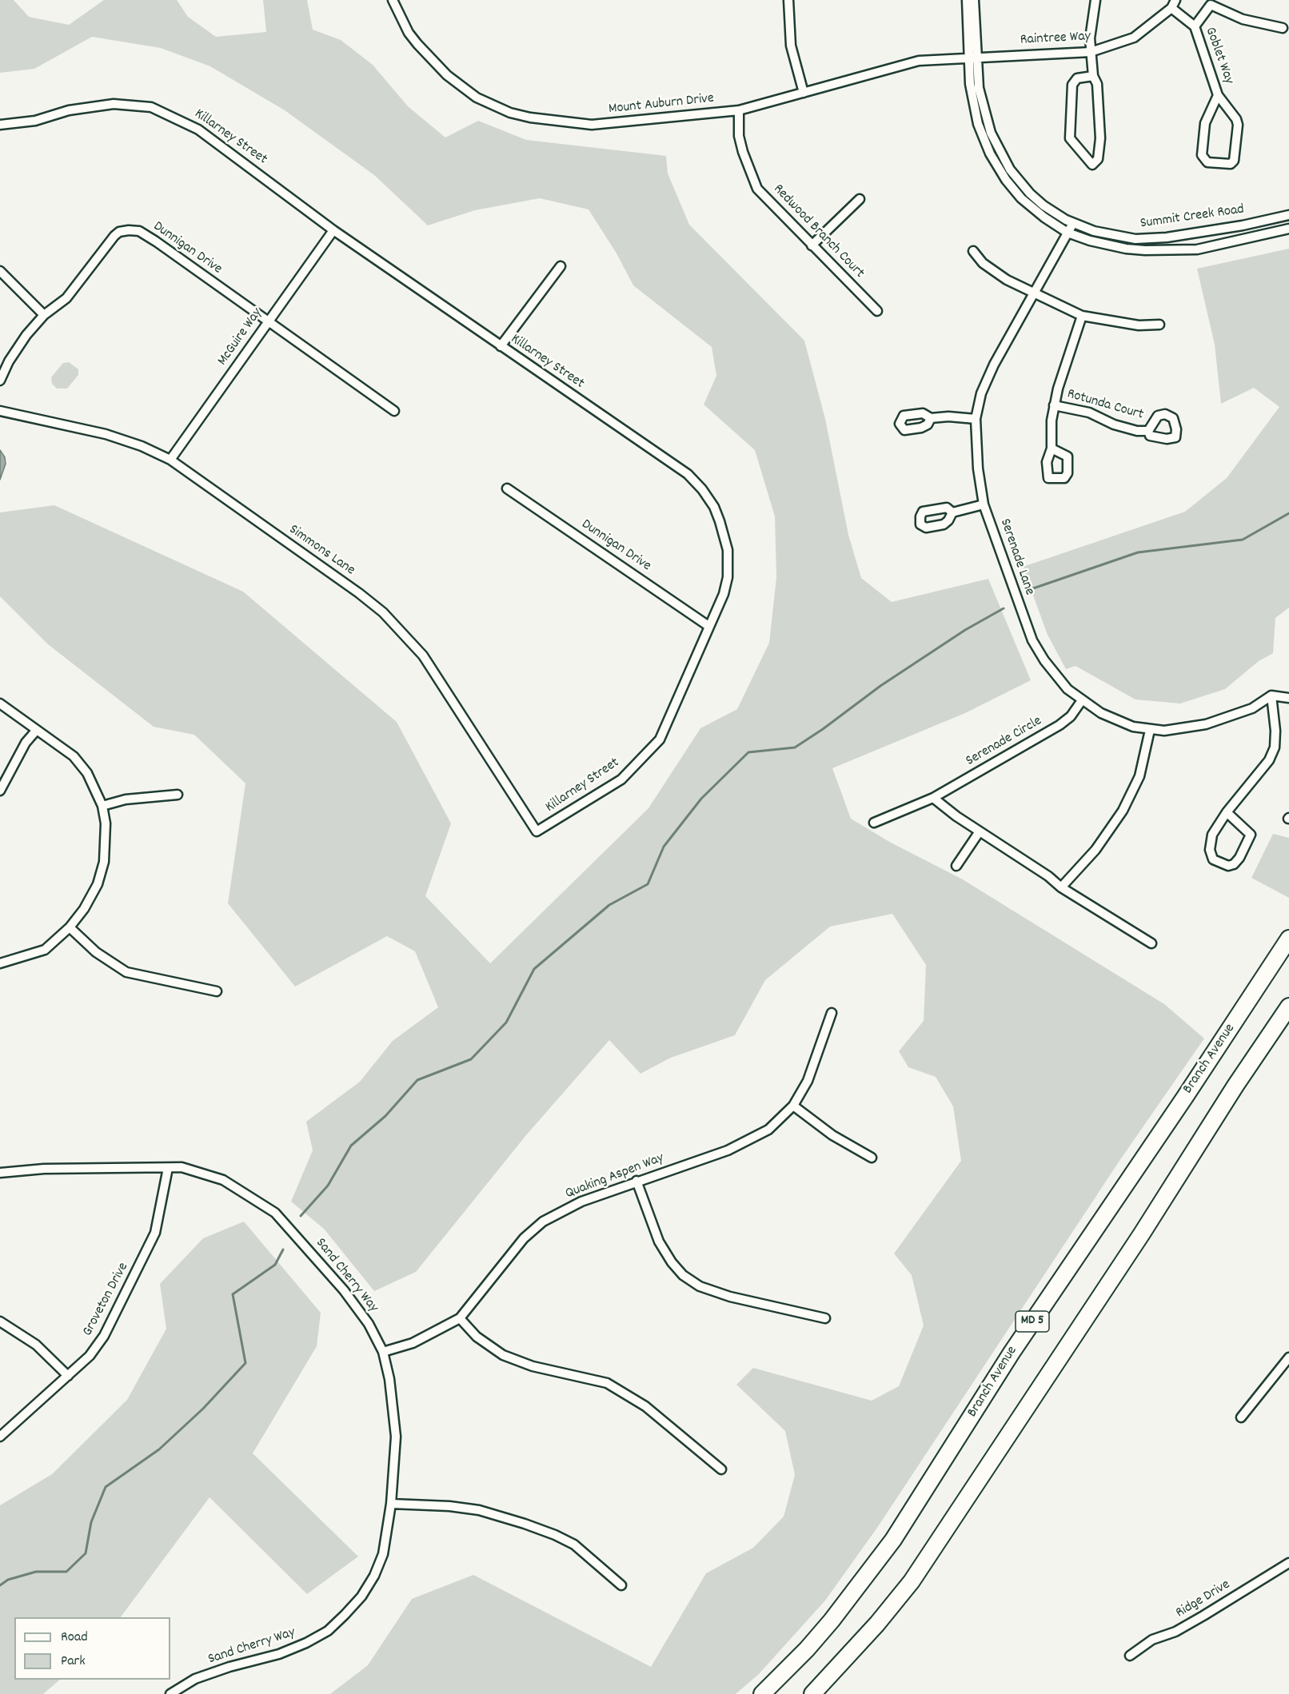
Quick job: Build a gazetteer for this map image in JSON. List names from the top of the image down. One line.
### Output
{"streets":{"highway":["Branch Avenue","MD 5"],"street":["Raintree Way","Goblet Way","Mount Auburn Drive","Killarney Street","Summit Creek Road","Redwood Branch Court","Dunnigan Drive","McGuire Way","Rotunda Court","Simmons Lane","Serenade Lane","Serenade Circle","Quaking Aspen Way","Sand Cherry Way","Groveton Drive","Ridge Drive"]},"crossings":[["Raintree Way","Goblet Way"],["Raintree Way","Mount Auburn Drive"],["Raintree Way","Summit Creek Road"],["Mount Auburn Drive","Summit Creek Road"],["Mount Auburn Drive","Redwood Branch Court"],["Killarney Street","Dunnigan Drive"],["Killarney Street","McGuire Way"],["Killarney Street","Simmons Lane"],["Summit Creek Road","Serenade Lane"],["Dunnigan Drive","McGuire Way"],["McGuire Way","Simmons Lane"],["Serenade Lane","Serenade Circle"],["Quaking Aspen Way","Sand Cherry Way"],["Sand Cherry Way","Groveton Drive"]],"legend":["Road","Park"]}
